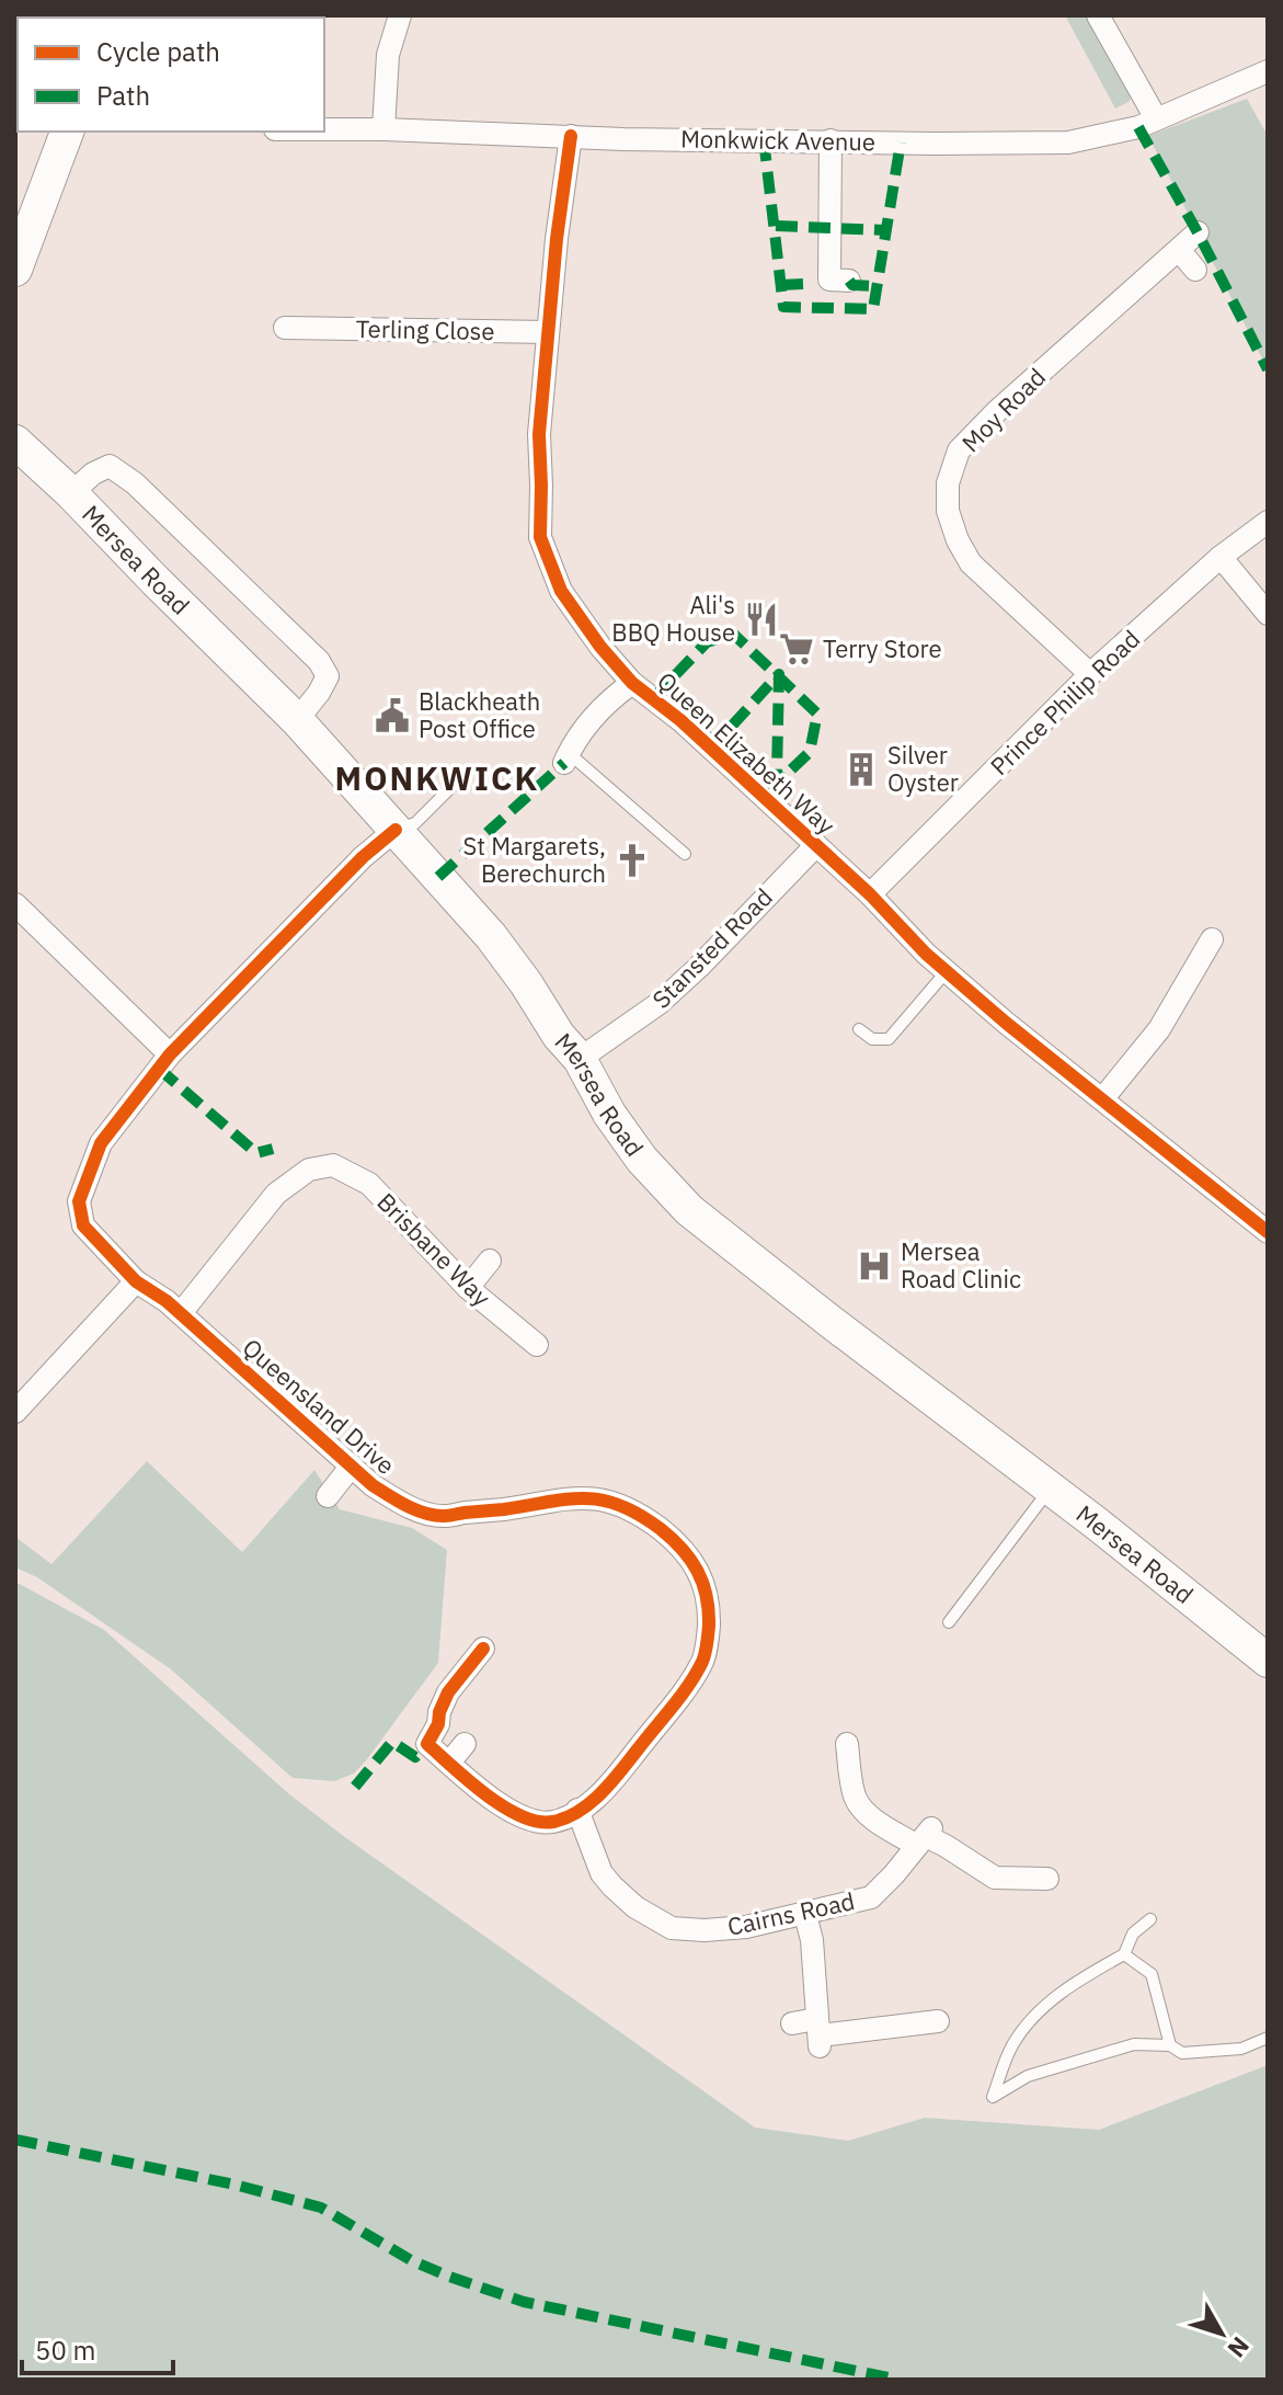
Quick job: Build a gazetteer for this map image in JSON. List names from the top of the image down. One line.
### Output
{"streets":{"main road":["Mersea Road"],"street":["Monkwick Avenue","Terling Close","Moy Road","Prince Philip Road","Queen Elizabeth Way","Stansted Road","Brisbane Way","Queensland Drive","Cairns Road"]},"crossings":[["Monkwick Avenue","Queen Elizabeth Way"],["Terling Close","Queen Elizabeth Way"],["Moy Road","Prince Philip Road"],["Mersea Road","Stansted Road"],["Mersea Road","Queensland Drive"],["Prince Philip Road","Queen Elizabeth Way"],["Queen Elizabeth Way","Stansted Road"],["Brisbane Way","Queensland Drive"],["Queensland Drive","Cairns Road"]],"districts":["MONKWICK"],"places":{"restaurant":["Ali's BBQ House"],"supermarket":["Terry Store"],"public building":["Blackheath Post Office"],"building":["Silver Oyster"],"church":["St Margarets, Berechurch"],"hospital":["Mersea Road Clinic"]},"legend":["Cycle path","Path"],"scale_bar":"50 m","north":"bottom right"}
